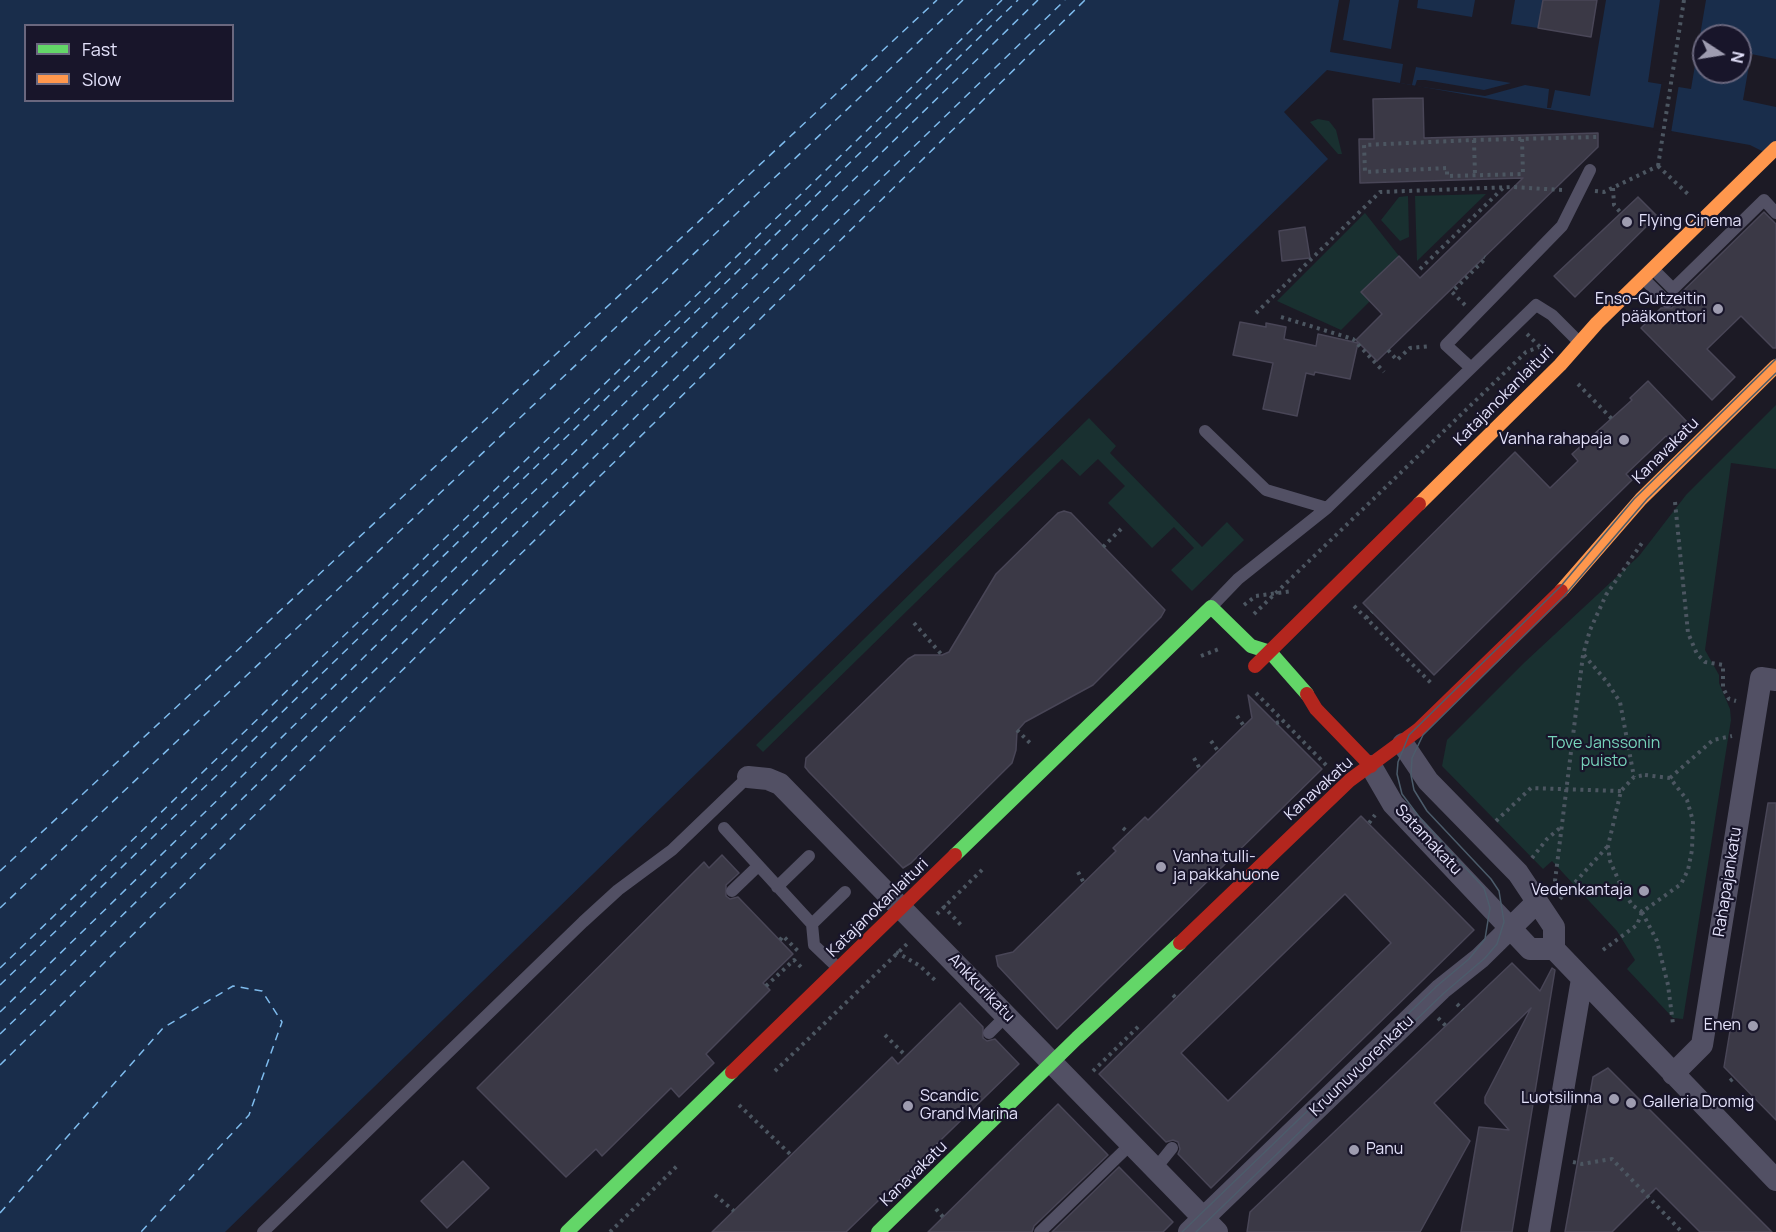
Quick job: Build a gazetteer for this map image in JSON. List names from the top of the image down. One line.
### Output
{"streets":{"main road":["Katajanokanlaituri","Kanavakatu","Satamakatu"],"street":["Rahapajankatu","Ankkurikatu","Kruunuvuorenkatu"]},"crossings":[["Katajanokanlaituri","Satamakatu"],["Katajanokanlaituri","Ankkurikatu"],["Kanavakatu","Satamakatu"],["Kanavakatu","Ankkurikatu"],["Satamakatu","Kruunuvuorenkatu"],["Ankkurikatu","Kruunuvuorenkatu"]],"parks":["Tove Janssonin puisto"],"places":["Flying Cinema","Enso-Gutzeitin pääkonttori","Vanha rahapaja","Vanha tulli- ja pakkahuone","Vedenkantaja","Enen","Luotsilinna","Galleria Dromig","Scandic Grand Marina","Panu"],"legend":["Fast","Slow"],"north":"right"}
